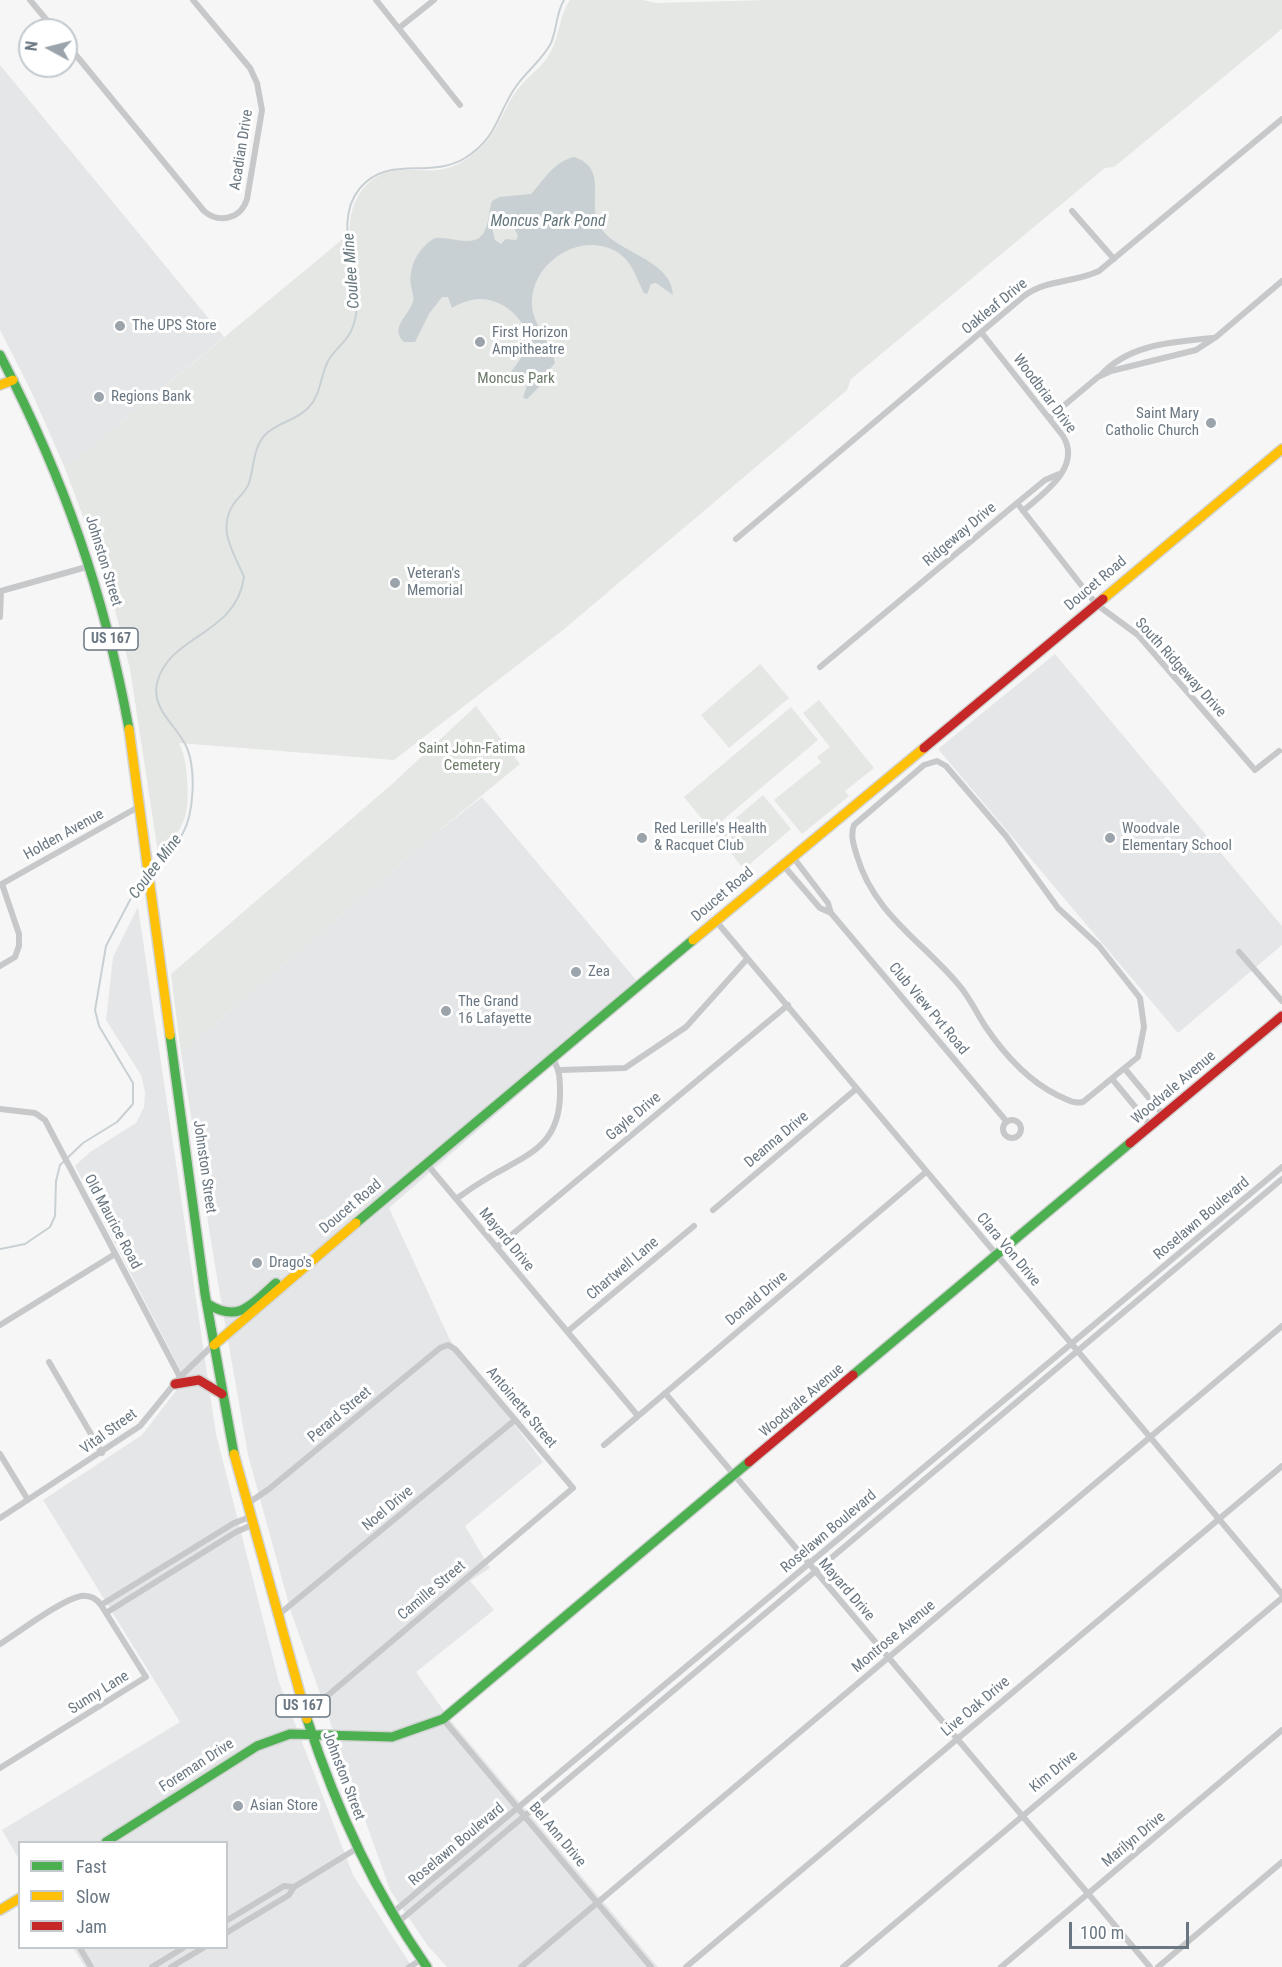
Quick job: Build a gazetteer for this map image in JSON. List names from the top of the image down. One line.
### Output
{"streets":{"street":["Acadian Drive","Oakleaf Drive","Woodbriar Drive","Ridgeway Drive","Johnston Street","Doucet Road","US 167","South Ridgeway Drive","Holden Avenue","Club View Pvt Road","Woodvale Avenue","Gayle Drive","Deanna Drive","Roselawn Boulevard","Old Maurice Road","Mayard Drive","Clara Von Drive","Chartwell Lane","Donald Drive","Antoinette Street","Perard Street","Vital Street","Noel Drive","Camille Street","Montrose Avenue","Sunny Lane","Live Oak Drive","Foreman Drive","Kim Drive","Bel Ann Drive","Marilyn Drive"]},"crossings":[["Oakleaf Drive","Woodbriar Drive"],["Woodbriar Drive","Ridgeway Drive"],["Ridgeway Drive","Doucet Road"],["Ridgeway Drive","South Ridgeway Drive"],["Johnston Street","Doucet Road"],["Johnston Street","Holden Avenue"],["Johnston Street","Woodvale Avenue"],["Johnston Street","Roselawn Boulevard"],["Johnston Street","Perard Street"],["Johnston Street","Vital Street"],["Johnston Street","Noel Drive"],["Johnston Street","Camille Street"],["Johnston Street","Foreman Drive"],["Doucet Road","South Ridgeway Drive"],["Doucet Road","Club View Pvt Road"],["Doucet Road","Mayard Drive"],["Doucet Road","Clara Von Drive"],["Doucet Road","Vital Street"],["Woodvale Avenue","Mayard Drive"],["Woodvale Avenue","Clara Von Drive"],["Woodvale Avenue","Foreman Drive"],["Woodvale Avenue","Bel Ann Drive"],["Gayle Drive","Mayard Drive"],["Gayle Drive","Clara Von Drive"],["Deanna Drive","Clara Von Drive"],["Roselawn Boulevard","Mayard Drive"],["Roselawn Boulevard","Clara Von Drive"],["Roselawn Boulevard","Bel Ann Drive"],["Old Maurice Road","Vital Street"],["Mayard Drive","Chartwell Lane"],["Mayard Drive","Donald Drive"],["Mayard Drive","Montrose Avenue"],["Mayard Drive","Live Oak Drive"],["Mayard Drive","Kim Drive"],["Mayard Drive","Marilyn Drive"],["Clara Von Drive","Donald Drive"],["Clara Von Drive","Montrose Avenue"],["Clara Von Drive","Live Oak Drive"],["Clara Von Drive","Kim Drive"],["Antoinette Street","Perard Street"],["Antoinette Street","Noel Drive"],["Antoinette Street","Camille Street"],["Montrose Avenue","Bel Ann Drive"]],"water":["Moncus Park Pond","Coulee Mine"],"parks":["Moncus Park","Saint John-Fatima Cemetery"],"places":["The UPS Store","First Horizon Ampitheatre","Regions Bank","Saint Mary Catholic Church","Veteran's Memorial","Red Lerille's Health & Racquet Club","Woodvale Elementary School","Zea","The Grand 16 Lafayette","Drago's","Asian Store"],"legend":["Fast","Slow","Jam"],"scale_bar":"100 m","north":"left"}
